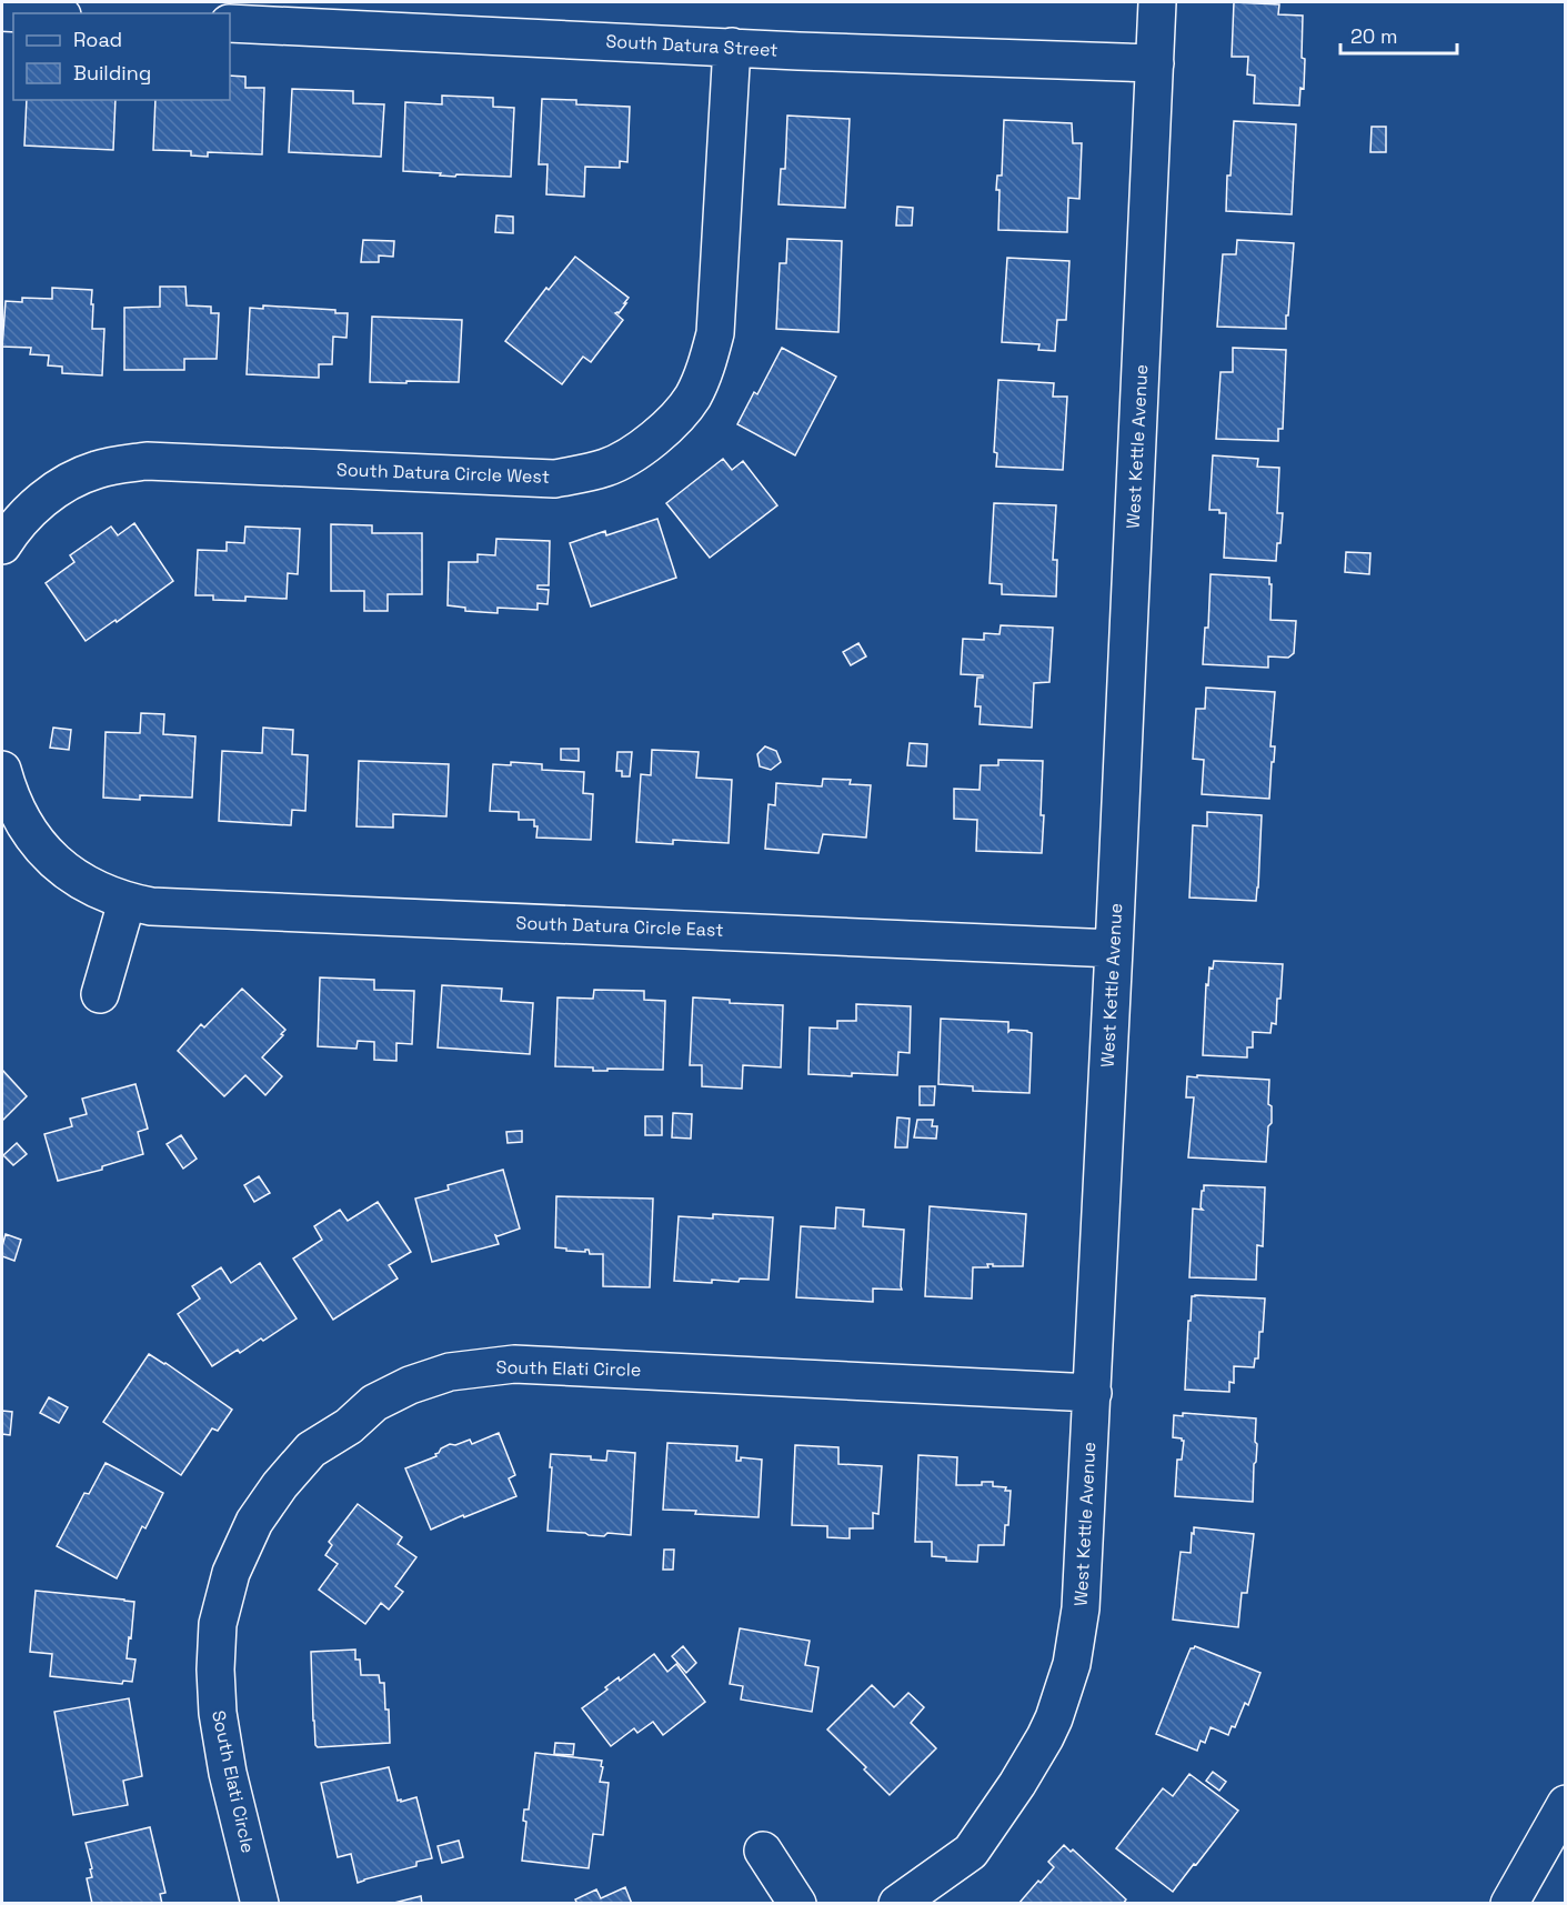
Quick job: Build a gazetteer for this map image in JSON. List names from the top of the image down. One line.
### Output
{"streets":{"street":["South Datura Street","West Kettle Avenue","South Datura Circle West","South Datura Circle East","South Elati Circle"]},"crossings":[["South Datura Street","West Kettle Avenue"],["South Datura Street","South Datura Circle West"],["West Kettle Avenue","South Datura Circle East"],["West Kettle Avenue","South Elati Circle"]],"legend":["Road","Building"],"scale_bar":"20 m"}
